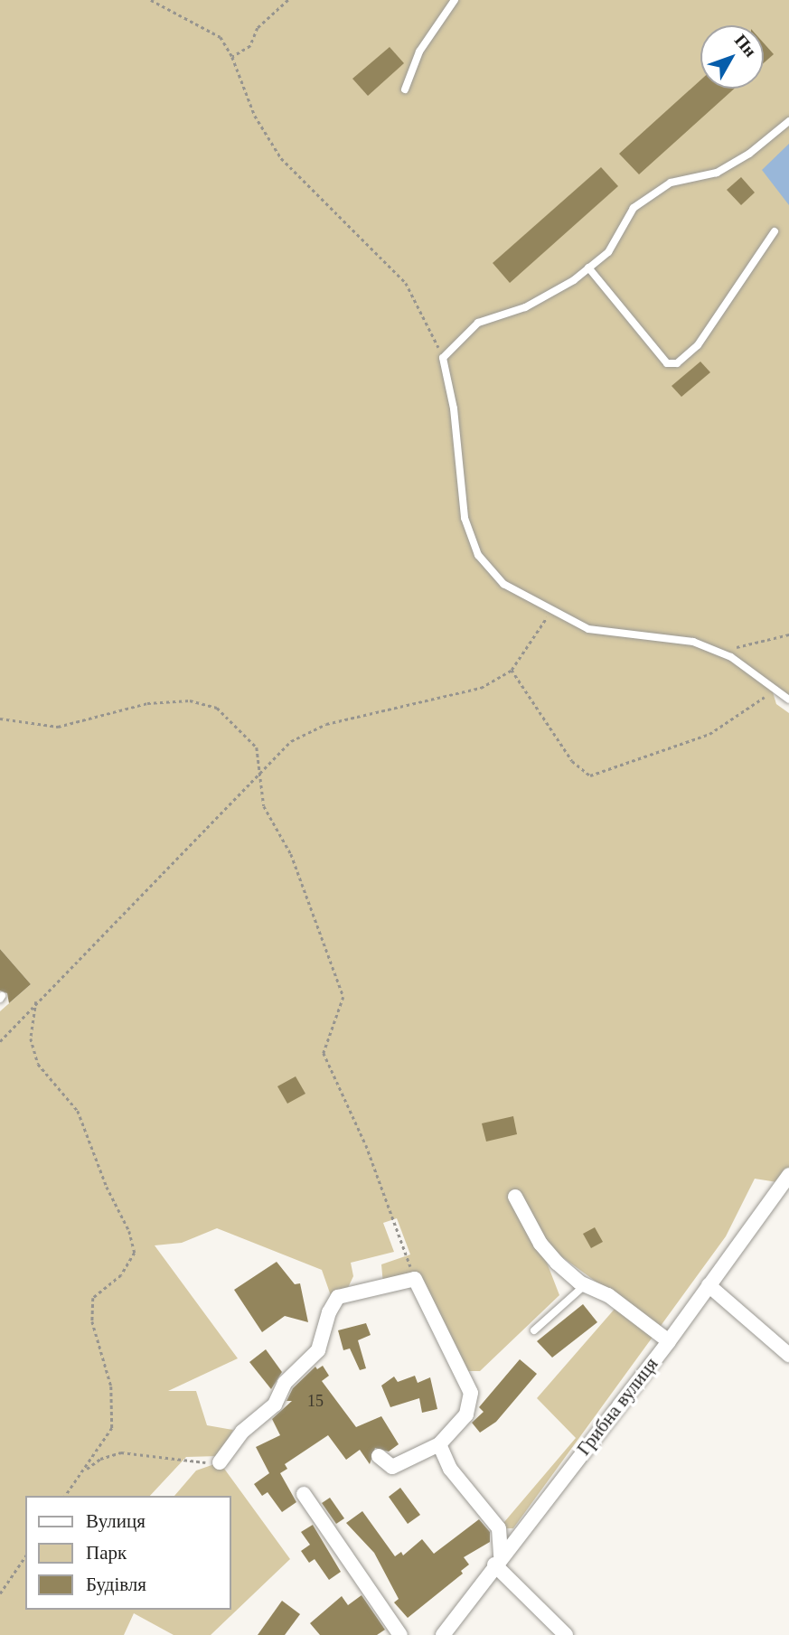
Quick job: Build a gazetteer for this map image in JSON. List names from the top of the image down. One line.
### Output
{"streets":{"street":["Грибна вулиця"]},"house_numbers":["15"],"legend":["Вулиця","Парк","Будівля"],"north":"top right"}
